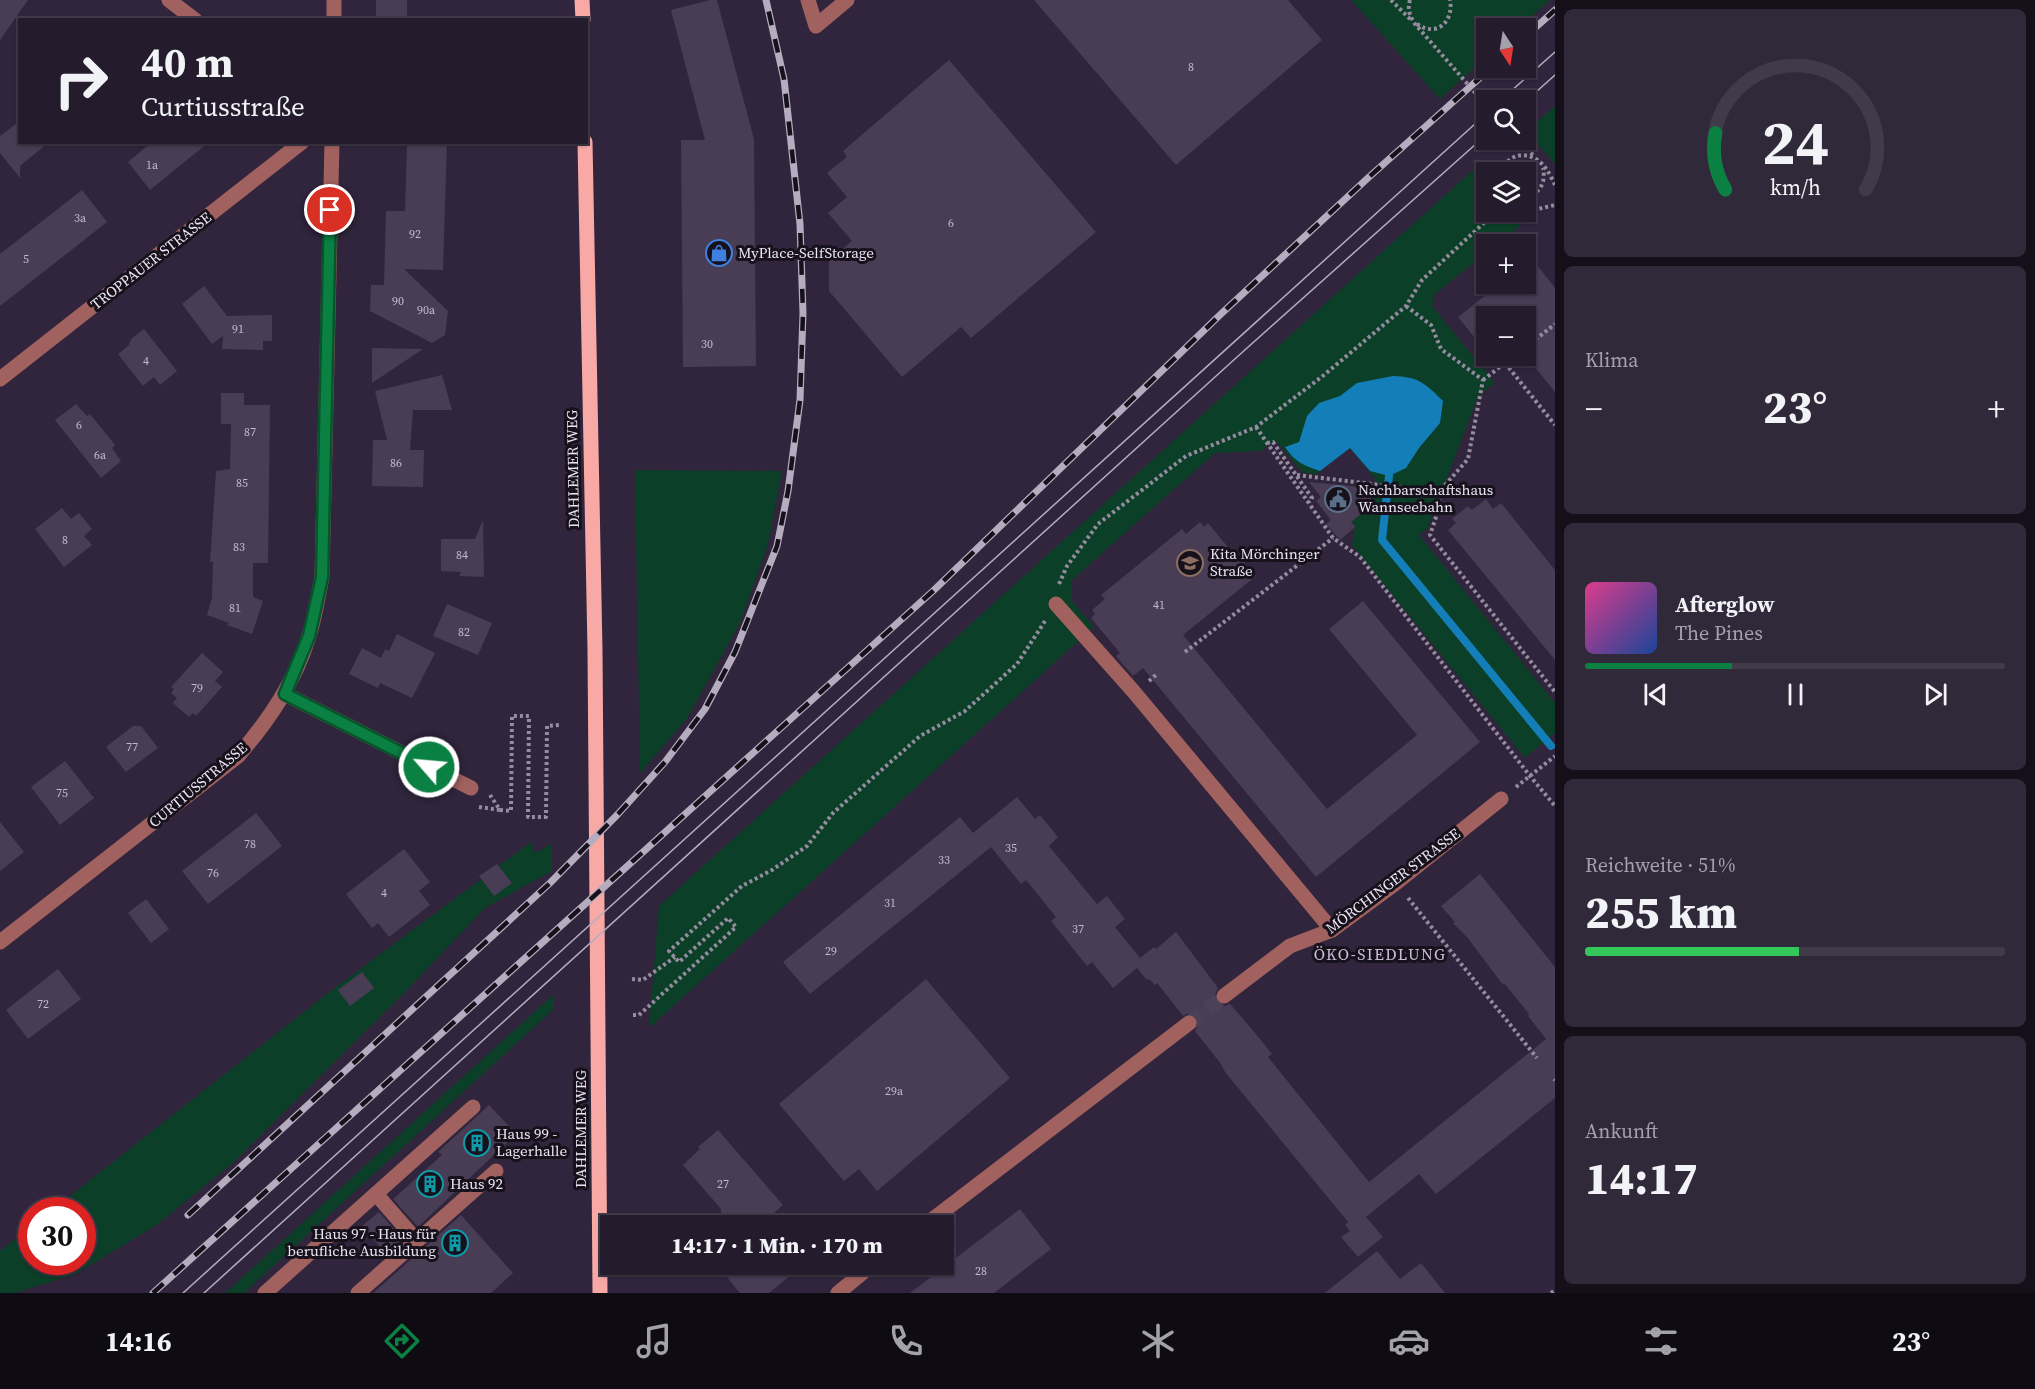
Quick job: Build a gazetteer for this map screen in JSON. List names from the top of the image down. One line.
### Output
{"streets":{"main road":["DAHLEMER WEG"],"street":["TROPPAUER STRASSE","CURTIUSSTRASSE","MÖRCHINGER STRASSE"]},"districts":["ÖKO-SIEDLUNG"],"places":{"shop":["MyPlace-SelfStorage"],"public building":["Nachbarschaftshaus Wannseebahn"],"school or university":["Kita Mörchinger Straße"],"building":["Haus 99 - Lagerhalle","Haus 92","Haus 97 - Haus für berufliche Ausbildung"]},"house_numbers":["8","1a","3a","6","92","5","90","90a","91","30","4","6","87","6a","86","85","8","83","84","41","81","82","79","77","75","78","35","33","76","4","31","37","29","72","29a","27","28"],"north":"bottom","page":{"map_buttons":["+","−"],"turn":["40 m","Curtiusstraße"],"tile":["Klima",["Reichweite · 51%","255 km"],["Ankunft","14:17"]],"heat":["−","23°","+"],"song":["Afterglow","The Pines"],"limit":"30","trip":"14:17 · 1 Min. · 170 m","tabs":["14:16","23°"],"gauge":["24","km/h"]}}
